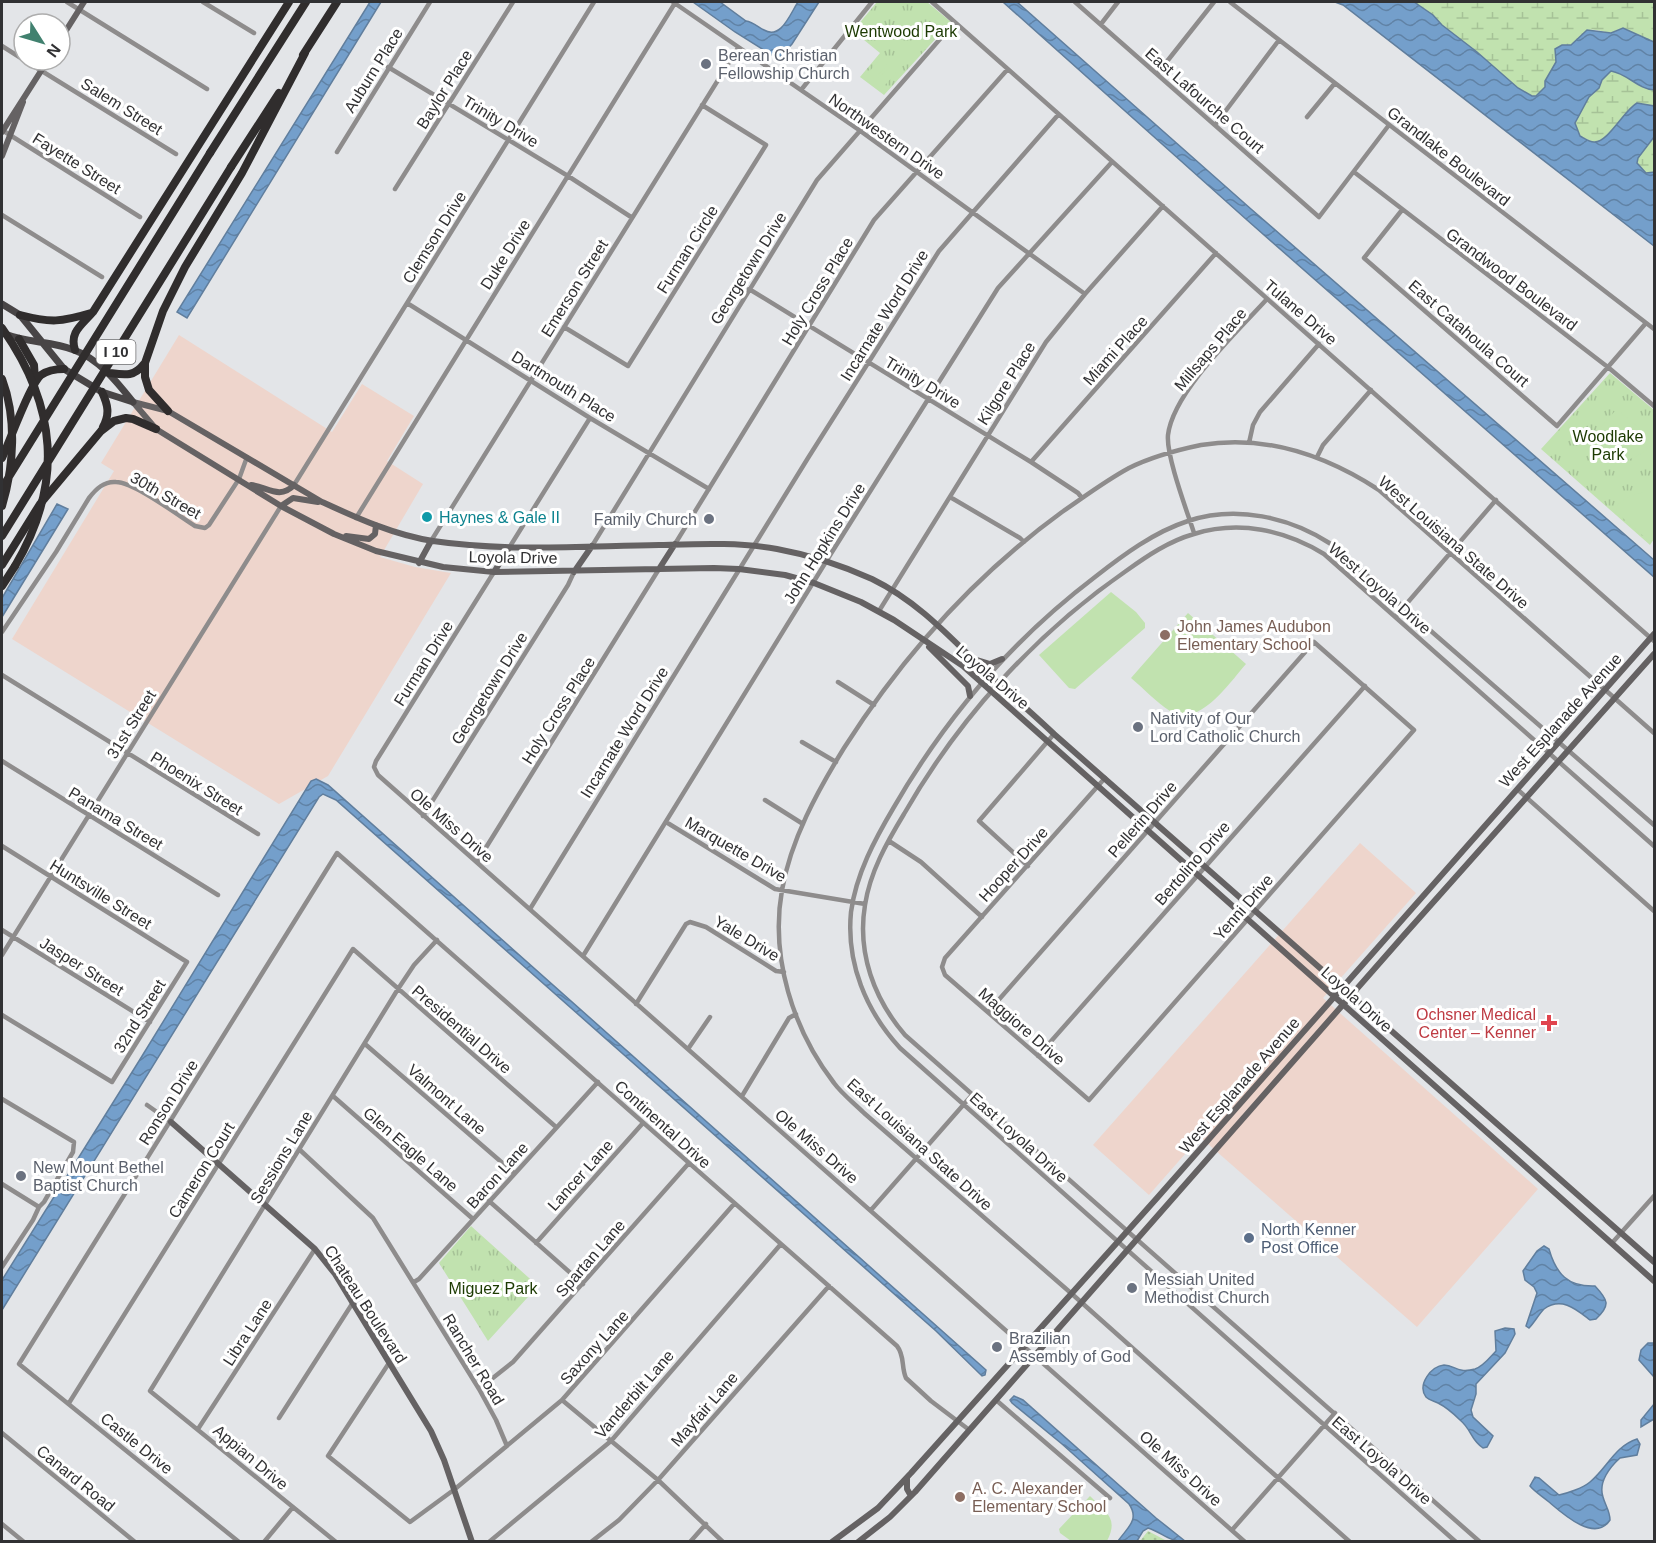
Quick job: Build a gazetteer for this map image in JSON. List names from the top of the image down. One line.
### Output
{"streets":{"highway":["I 10"],"main road":["Loyola Drive","West Esplanade Avenue","Chateau Boulevard"],"street":["Auburn Place","Baylor Place","East Lafourche Court","Salem Street","Trinity Drive","Northwestern Drive","Grandlake Boulevard","Fayette Street","Clemson Drive","Furman Circle","Duke Drive","Georgetown Drive","Grandwood Boulevard","Emerson Street","Holy Cross Place","Tulane Drive","Incarnate Word Drive","East Catahoula Court","Millsaps Place","Miami Place","Kilgore Place","Dartmouth Place","30th Street","West Louisiana State Drive","John Hopkins Drive","West Loyola Drive","Furman Drive","31st Street","Phoenix Street","Panama Street","Pellerin Drive","Ole Miss Drive","Marquette Drive","Bertolino Drive","Hooper Drive","Huntsville Street","Yenni Drive","Yale Drive","Jasper Street","32nd Street","Maggiore Drive","Presidential Drive","Valmont Lane","Ronson Drive","Continental Drive","East Loyola Drive","East Louisiana State Drive","Glen Eagle Lane","Sessions Lane","Cameron Court","Baron Lane","Lancer Lane","Spartan Lane","Libra Lane","Saxony Lane","Rancher Road","Vanderbilt Lane","Mayfair Lane","Castle Drive","Appian Drive","Canard Road"]},"crossings":[["Auburn Place","Trinity Drive"],["Baylor Place","Trinity Drive"],["East Lafourche Court","Grandwood Boulevard"],["Trinity Drive","Clemson Drive"],["Trinity Drive","Duke Drive"],["Trinity Drive","Georgetown Drive"],["Trinity Drive","Emerson Street"],["Trinity Drive","Holy Cross Place"],["Trinity Drive","Incarnate Word Drive"],["Trinity Drive","Miami Place"],["Trinity Drive","Kilgore Place"],["Trinity Drive","West Louisiana State Drive"],["Trinity Drive","John Hopkins Drive"],["Northwestern Drive","Duke Drive"],["Northwestern Drive","Georgetown Drive"],["Northwestern Drive","Emerson Street"],["Northwestern Drive","Holy Cross Place"],["Northwestern Drive","Incarnate Word Drive"],["Northwestern Drive","Kilgore Place"],["Northwestern Drive","John Hopkins Drive"],["Clemson Drive","Dartmouth Place"],["Clemson Drive","Loyola Drive"],["Furman Circle","Emerson Street"],["Duke Drive","Dartmouth Place"],["Duke Drive","Loyola Drive"],["Georgetown Drive","Tulane Drive"],["Georgetown Drive","Dartmouth Place"],["Georgetown Drive","Loyola Drive"],["Georgetown Drive","Ole Miss Drive"],["Grandwood Boulevard","East Catahoula Court"],["Emerson Street","Dartmouth Place"],["Emerson Street","Loyola Drive"],["Holy Cross Place","Tulane Drive"],["Holy Cross Place","Dartmouth Place"],["Holy Cross Place","Loyola Drive"],["Holy Cross Place","Ole Miss Drive"],["Tulane Drive","Incarnate Word Drive"],["Tulane Drive","Millsaps Place"],["Tulane Drive","Miami Place"],["Tulane Drive","Kilgore Place"],["Tulane Drive","John Hopkins Drive"],["Tulane Drive","West Esplanade Avenue"],["Incarnate Word Drive","Loyola Drive"],["Incarnate Word Drive","Ole Miss Drive"],["Millsaps Place","West Louisiana State Drive"],["Millsaps Place","West Loyola Drive"],["Kilgore Place","Loyola Drive"],["30th Street","Loyola Drive"],["West Louisiana State Drive","Loyola Drive"],["West Louisiana State Drive","West Esplanade Avenue"],["West Louisiana State Drive","East Louisiana State Drive"],["John Hopkins Drive","Loyola Drive"],["John Hopkins Drive","Ole Miss Drive"],["John Hopkins Drive","Marquette Drive"],["Loyola Drive","West Loyola Drive"],["Loyola Drive","Furman Drive"],["Loyola Drive","West Esplanade Avenue"],["Loyola Drive","31st Street"],["Loyola Drive","Pellerin Drive"],["Loyola Drive","Bertolino Drive"],["Loyola Drive","Hooper Drive"],["Loyola Drive","Yenni Drive"],["Loyola Drive","East Loyola Drive"],["Loyola Drive","East Louisiana State Drive"],["West Loyola Drive","West Esplanade Avenue"],["West Loyola Drive","East Loyola Drive"],["Furman Drive","Ole Miss Drive"],["West Esplanade Avenue","Ole Miss Drive"],["West Esplanade Avenue","Continental Drive"],["West Esplanade Avenue","East Loyola Drive"],["West Esplanade Avenue","East Louisiana State Drive"],["31st Street","Phoenix Street"],["31st Street","Panama Street"],["31st Street","Huntsville Street"],["31st Street","Jasper Street"],["Pellerin Drive","Bertolino Drive"],["Pellerin Drive","Yenni Drive"],["Pellerin Drive","Maggiore Drive"],["Ole Miss Drive","Yale Drive"],["Marquette Drive","East Loyola Drive"],["Marquette Drive","East Louisiana State Drive"],["Bertolino Drive","Yenni Drive"],["Bertolino Drive","Maggiore Drive"],["Hooper Drive","Maggiore Drive"],["Huntsville Street","32nd Street"],["Yenni Drive","Maggiore Drive"],["Yale Drive","East Louisiana State Drive"],["Jasper Street","32nd Street"],["Presidential Drive","Sessions Lane"],["Presidential Drive","Cameron Court"],["Presidential Drive","Baron Lane"],["Valmont Lane","Sessions Lane"],["Valmont Lane","Baron Lane"],["Ronson Drive","Continental Drive"],["Ronson Drive","Chateau Boulevard"],["Ronson Drive","Castle Drive"],["Continental Drive","Sessions Lane"],["Continental Drive","Baron Lane"],["Continental Drive","Lancer Lane"],["Continental Drive","Spartan Lane"],["Continental Drive","Saxony Lane"],["Continental Drive","Vanderbilt Lane"],["Continental Drive","Mayfair Lane"],["Glen Eagle Lane","Sessions Lane"],["Glen Eagle Lane","Baron Lane"],["Sessions Lane","Chateau Boulevard"],["Sessions Lane","Rancher Road"],["Sessions Lane","Appian Drive"],["Cameron Court","Chateau Boulevard"],["Cameron Court","Castle Drive"],["Baron Lane","Rancher Road"],["Spartan Lane","Rancher Road"],["Chateau Boulevard","Libra Lane"],["Chateau Boulevard","Saxony Lane"],["Libra Lane","Appian Drive"],["Saxony Lane","Rancher Road"]],"parks":["Wentwood Park","Woodlake Park","Miguez Park"],"places":{"other":["Berean Christian Fellowship Church","Haynes & Gale II","Family Church","John James Audubon Elementary School","Nativity of Our Lord Catholic Church","New Mount Bethel Baptist Church","North Kenner Post Office","Messiah United Methodist Church","Brazilian Assembly of God","A. C. Alexander Elementary School"],"health":["Ochsner Medical Center – Kenner"]},"north":"bottom right"}
